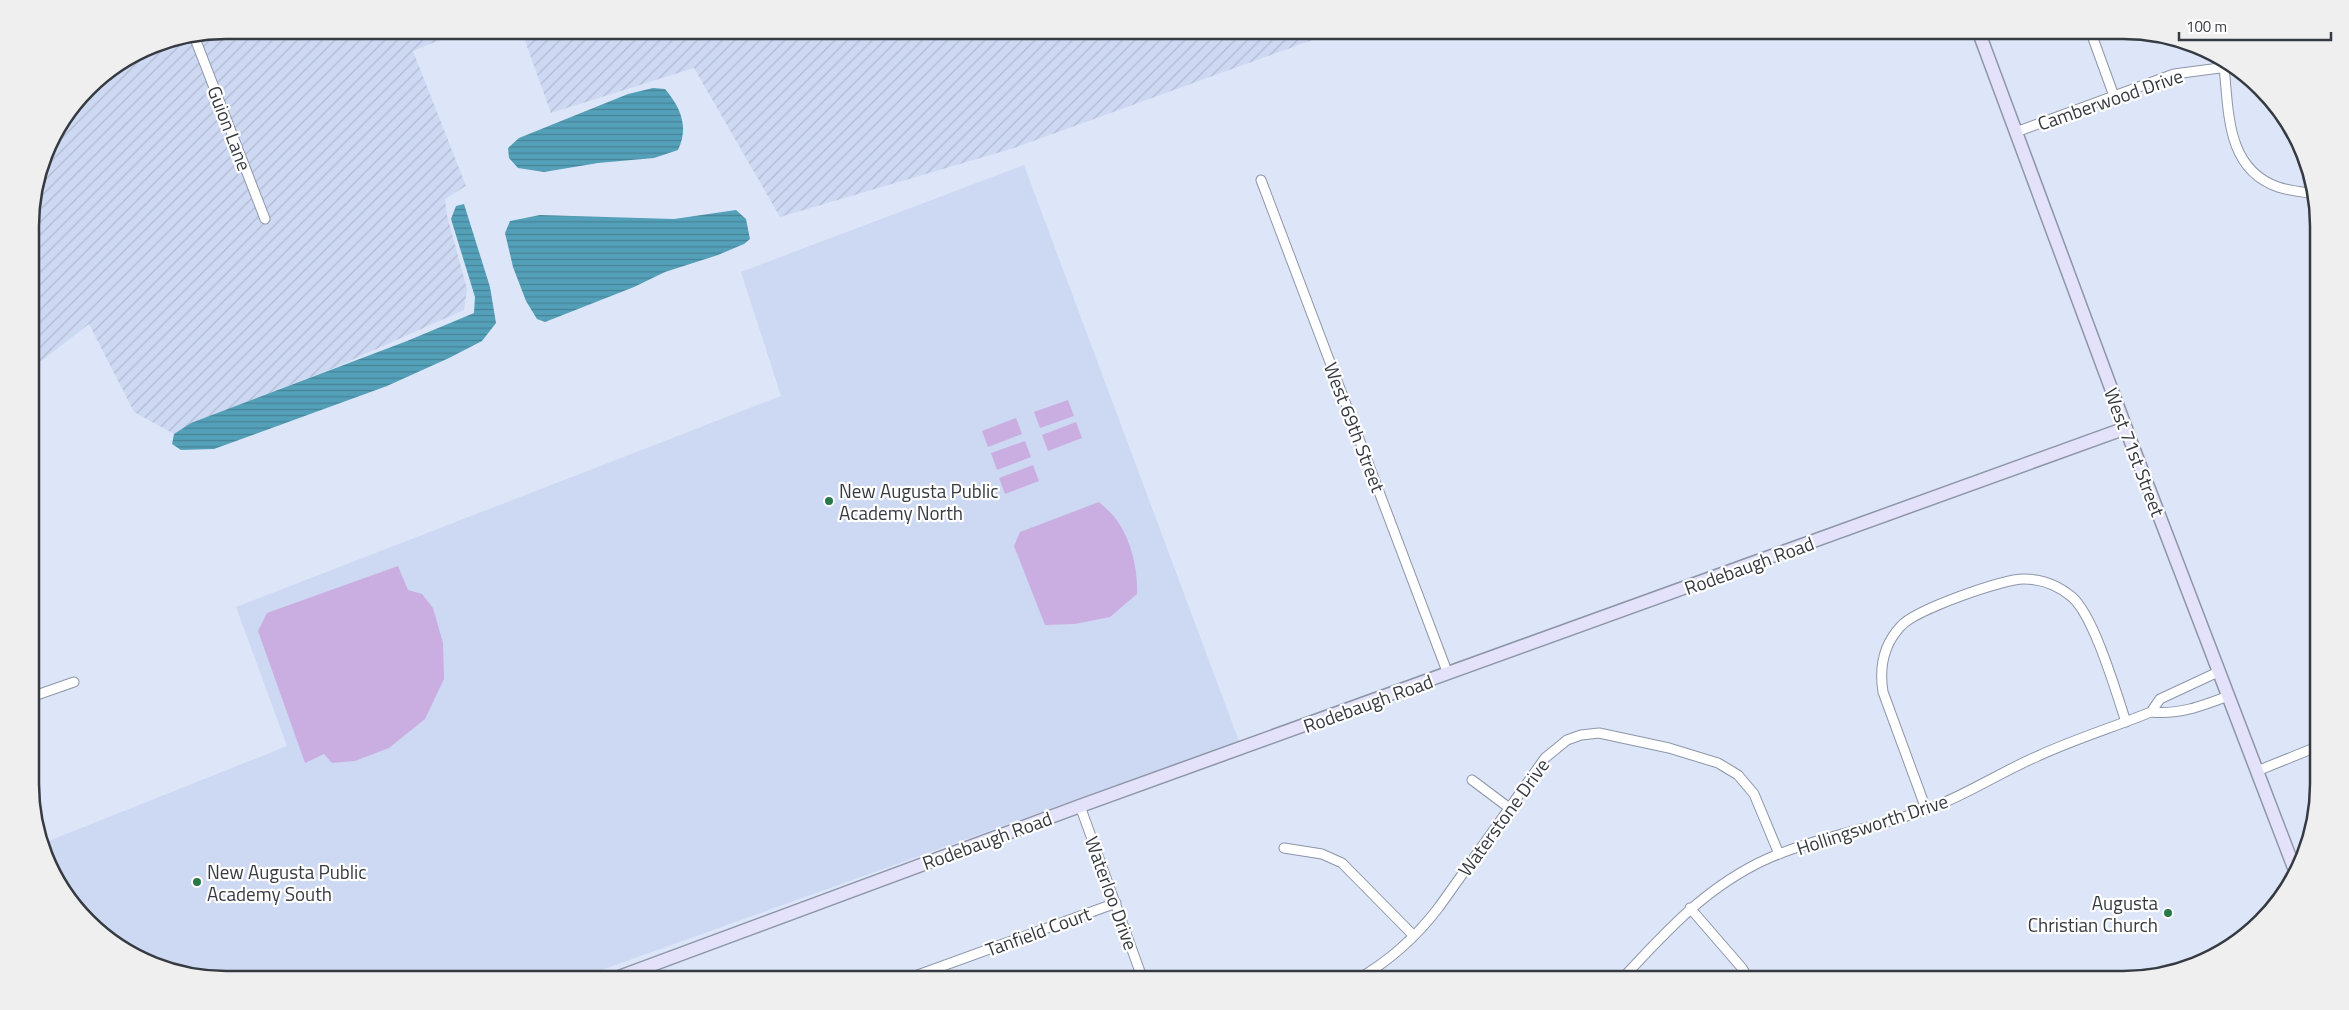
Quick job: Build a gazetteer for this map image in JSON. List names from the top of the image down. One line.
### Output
{"streets":{"street":["Camberwood Drive","Guion Lane","West 69th Street","West 71st Street","Rodebaugh Road","Waterstone Drive","Hollingsworth Drive","Waterloo Drive","Tanfield Court"]},"crossings":[["Camberwood Drive","West 71st Street"],["West 69th Street","Rodebaugh Road"],["West 71st Street","Rodebaugh Road"],["West 71st Street","Hollingsworth Drive"],["Rodebaugh Road","Waterloo Drive"],["Waterstone Drive","Hollingsworth Drive"],["Waterloo Drive","Tanfield Court"]],"places":["New Augusta Public Academy North","New Augusta Public Academy South","Augusta Christian Church"],"scale_bar":"100 m"}
